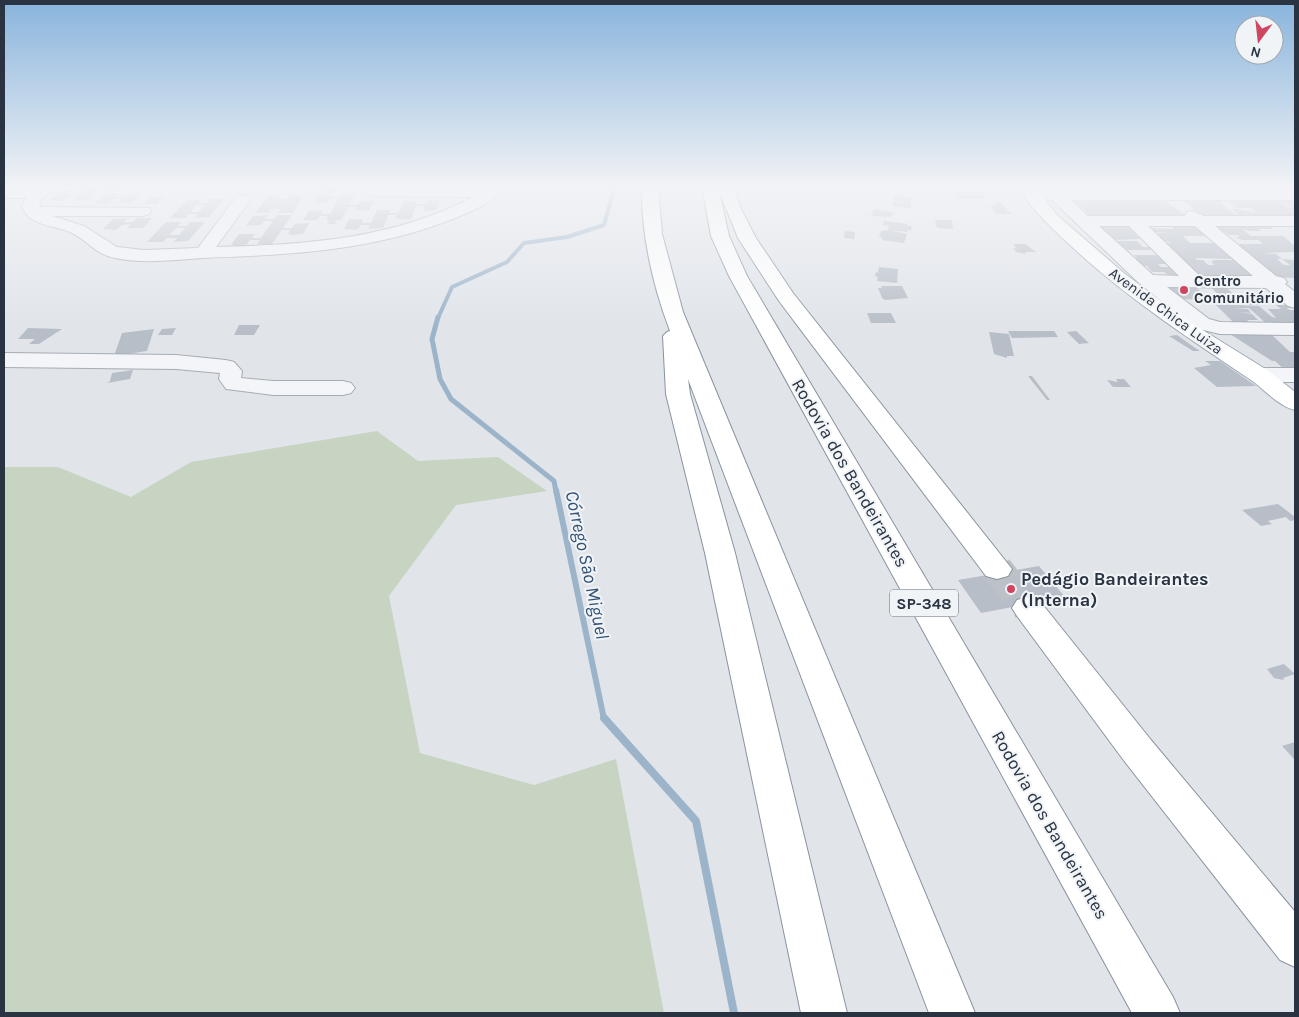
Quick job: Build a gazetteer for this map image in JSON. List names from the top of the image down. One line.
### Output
{"streets":{"main road":["Avenida Chica Luiza","Rodovia dos Bandeirantes","SP-348"]},"water":["Córrego São Miguel"],"places":["Centro Comunitário","Pedágio Bandeirantes (Interna)"],"north":"bottom"}
